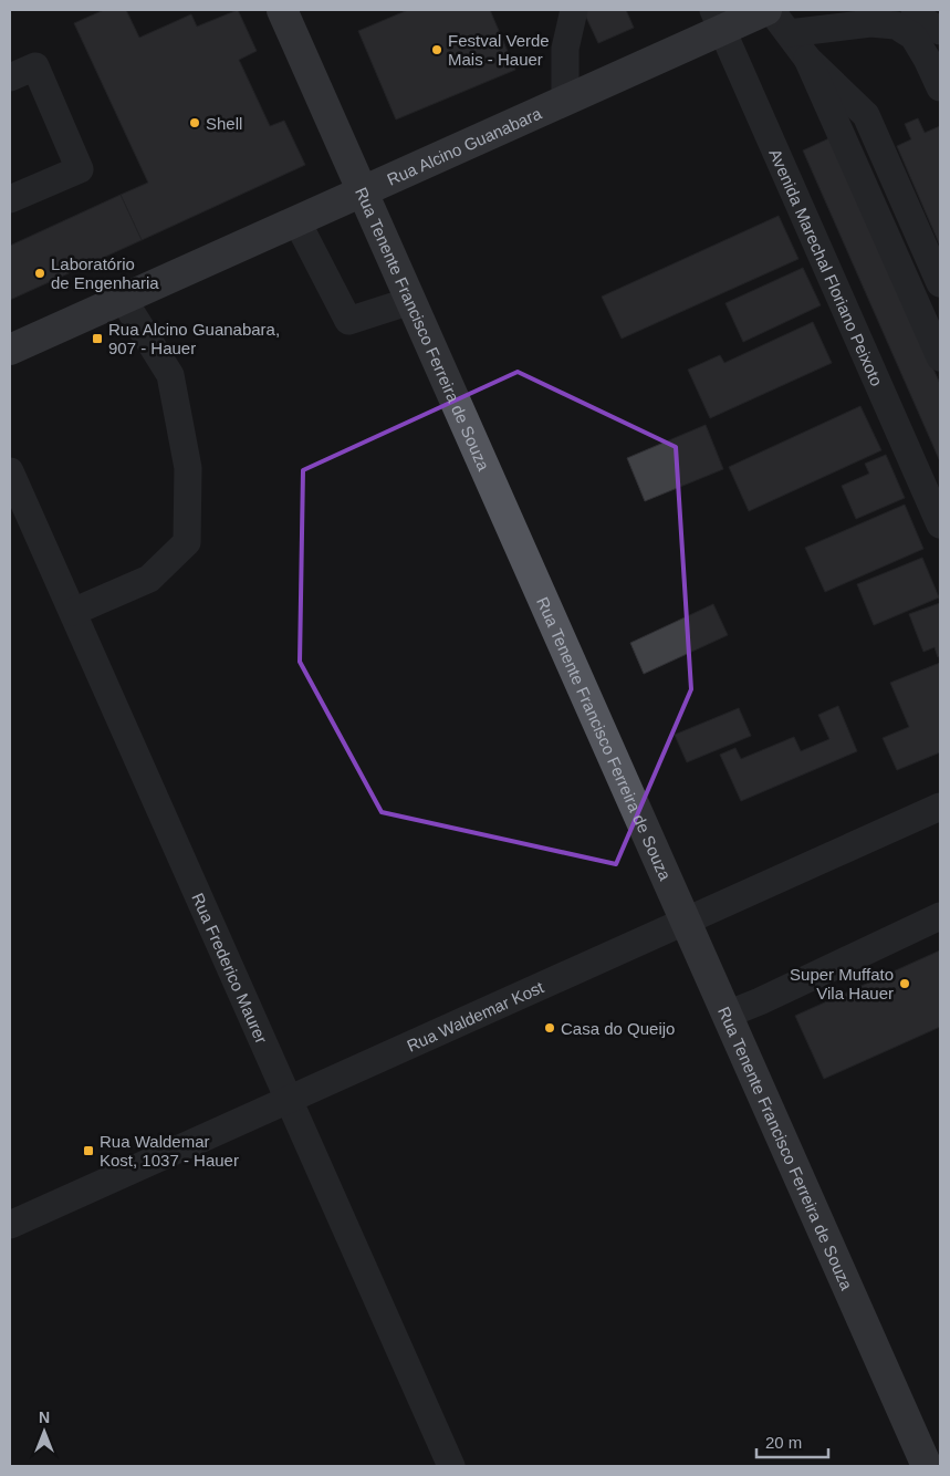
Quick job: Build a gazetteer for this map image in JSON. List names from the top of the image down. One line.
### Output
{"streets":{"main road":["Rua Alcino Guanabara","Rua Tenente Francisco Ferreira de Souza"],"street":["Avenida Marechal Floriano Peixoto","Rua Frederico Maurer","Rua Waldemar Kost"]},"crossings":[["Rua Alcino Guanabara","Avenida Marechal Floriano Peixoto"],["Rua Alcino Guanabara","Rua Tenente Francisco Ferreira de Souza"],["Rua Tenente Francisco Ferreira de Souza","Rua Waldemar Kost"],["Rua Frederico Maurer","Rua Waldemar Kost"]],"places":{"other":["Festval Verde Mais - Hauer","Shell","Laboratório de Engenharia","Super Muffato Vila Hauer","Casa do Queijo"],"transit":["Rua Alcino Guanabara, 907 - Hauer","Rua Waldemar Kost, 1037 - Hauer"]},"scale_bar":"20 m","north":"top"}
